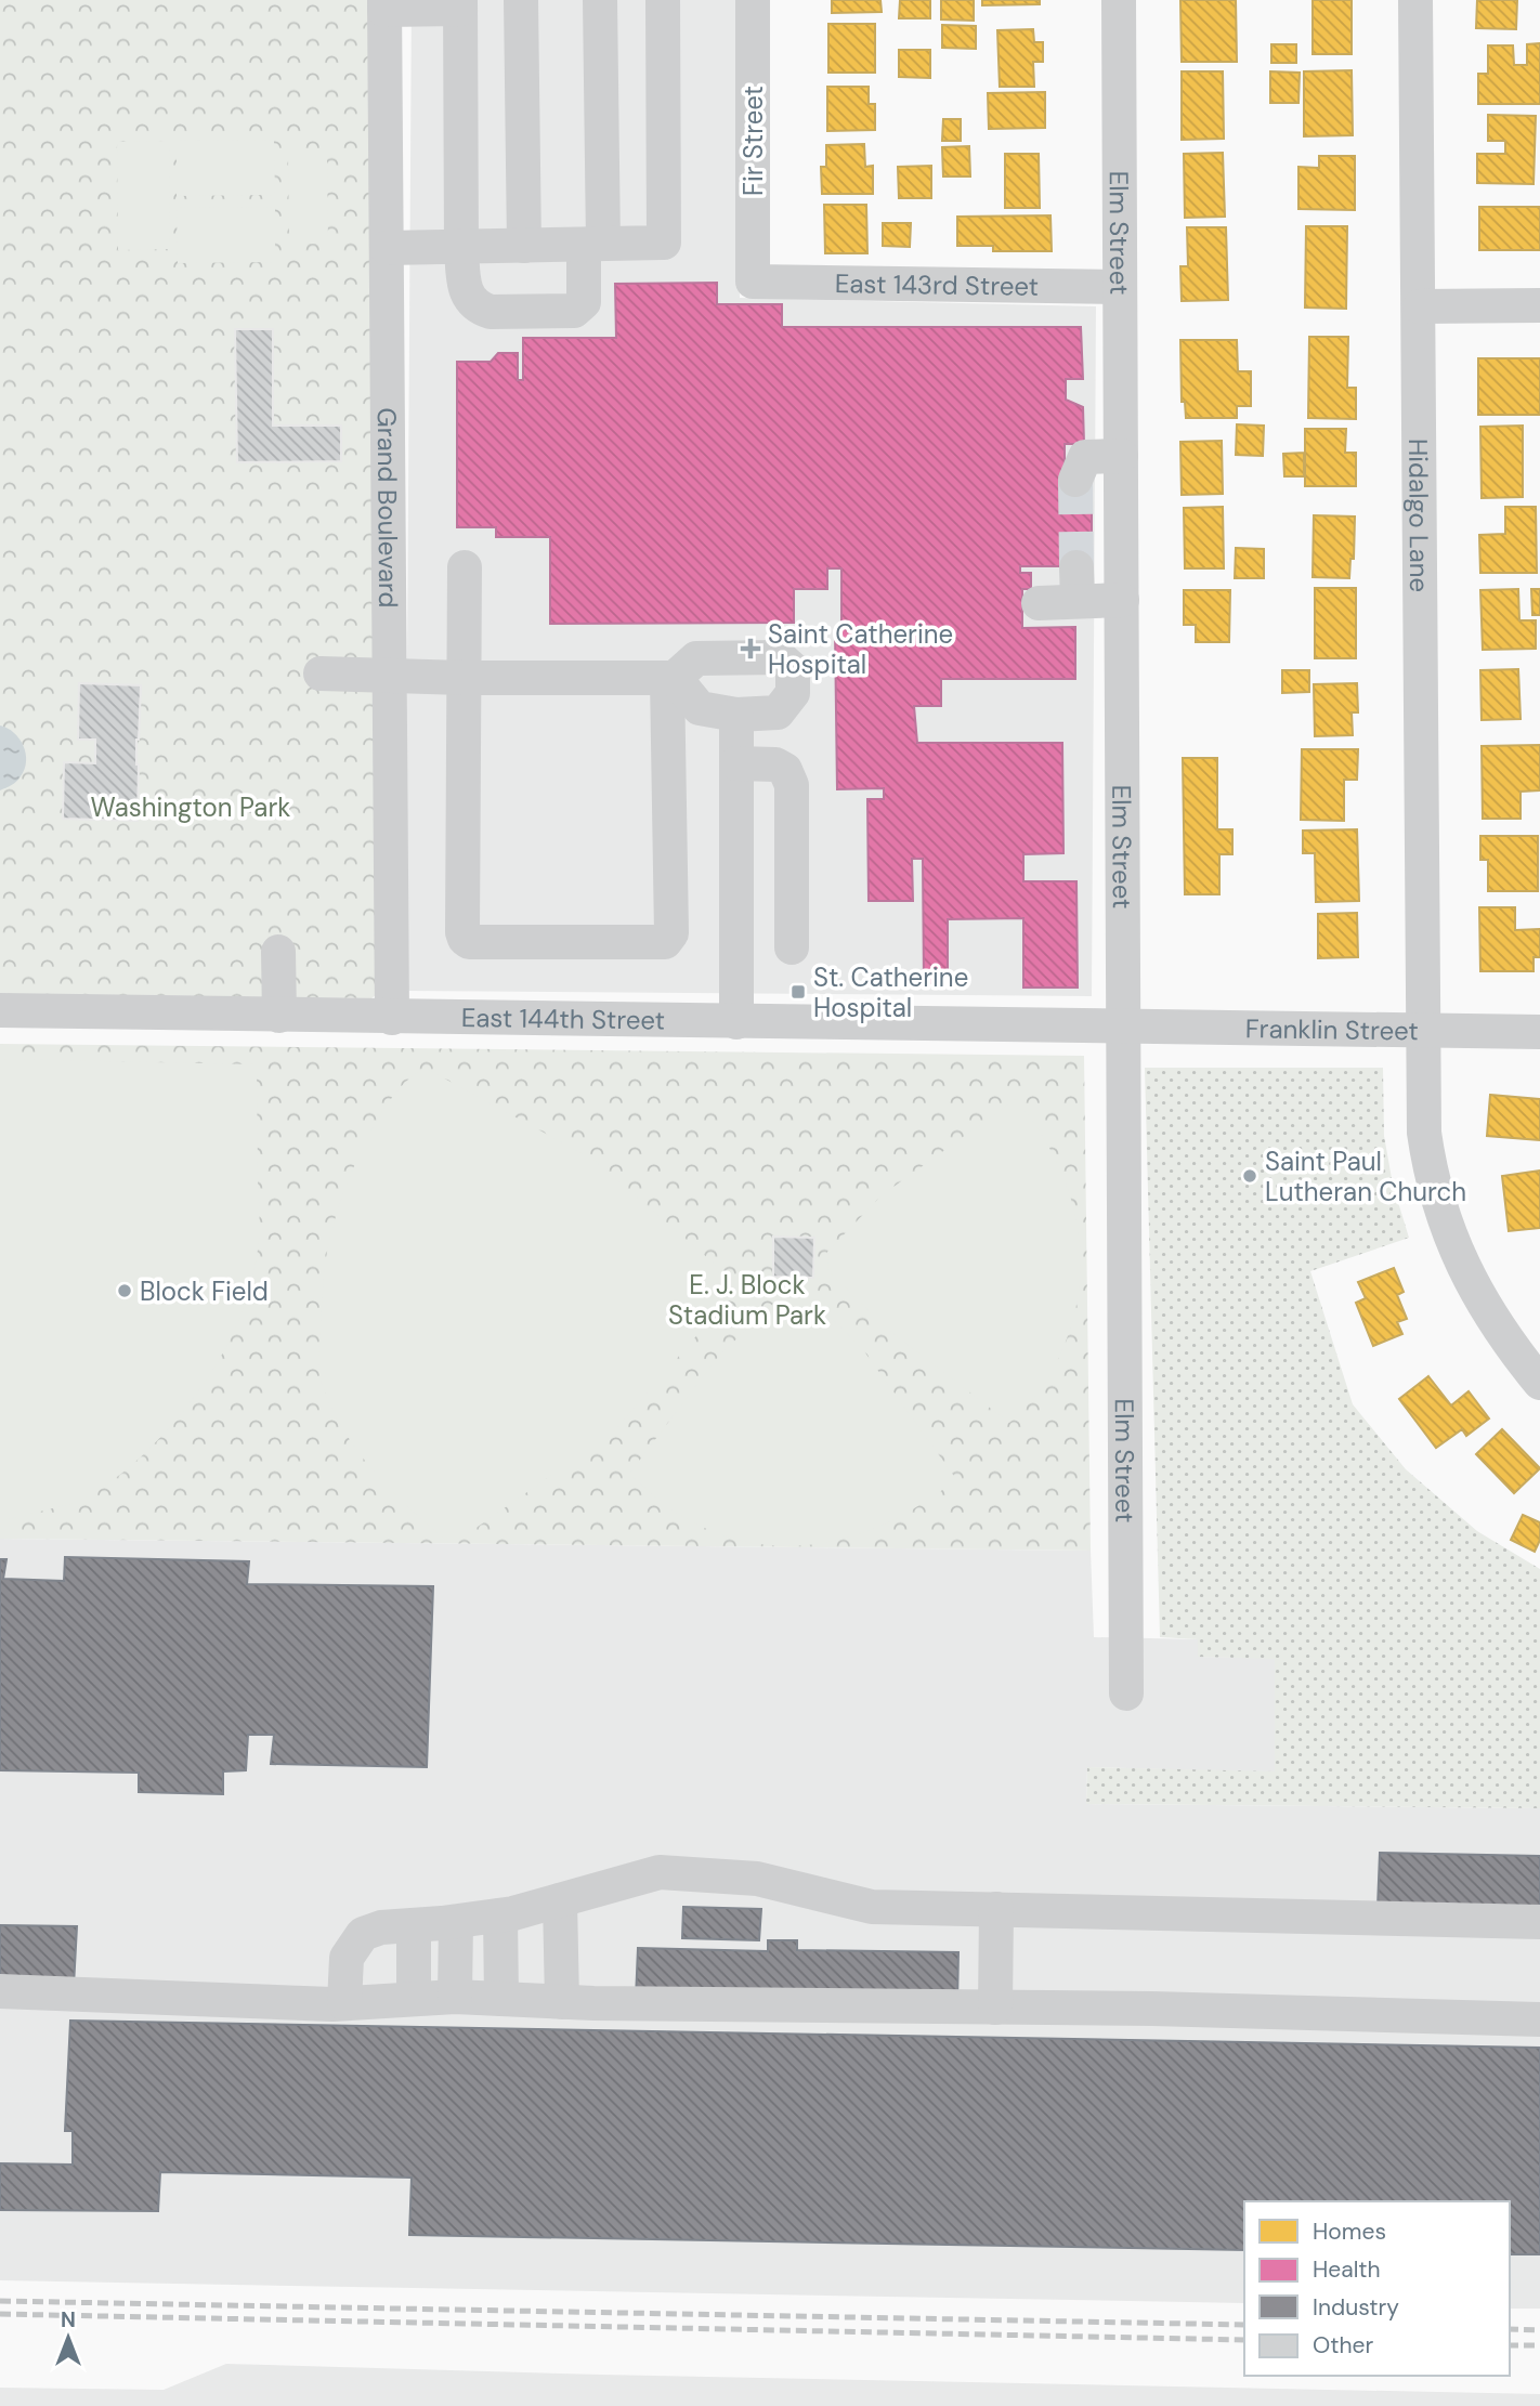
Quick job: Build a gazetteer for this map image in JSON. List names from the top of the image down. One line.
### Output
{"streets":{"street":["Fir Street","Elm Street","East 143rd Street","Grand Boulevard","Hidalgo Lane","East 144th Street","Franklin Street"]},"crossings":[["Fir Street","East 143rd Street"],["Elm Street","East 143rd Street"],["Elm Street","East 144th Street"],["Elm Street","Franklin Street"],["Grand Boulevard","East 144th Street"],["Hidalgo Lane","Franklin Street"],["East 144th Street","Franklin Street"]],"parks":["Washington Park","E. J. Block Stadium Park"],"places":{"health":["Saint Catherine Hospital"],"transit":["St. Catherine Hospital"],"other":["Saint Paul Lutheran Church","Block Field"]},"legend":["Homes","Health","Industry","Other"],"north":"top"}
